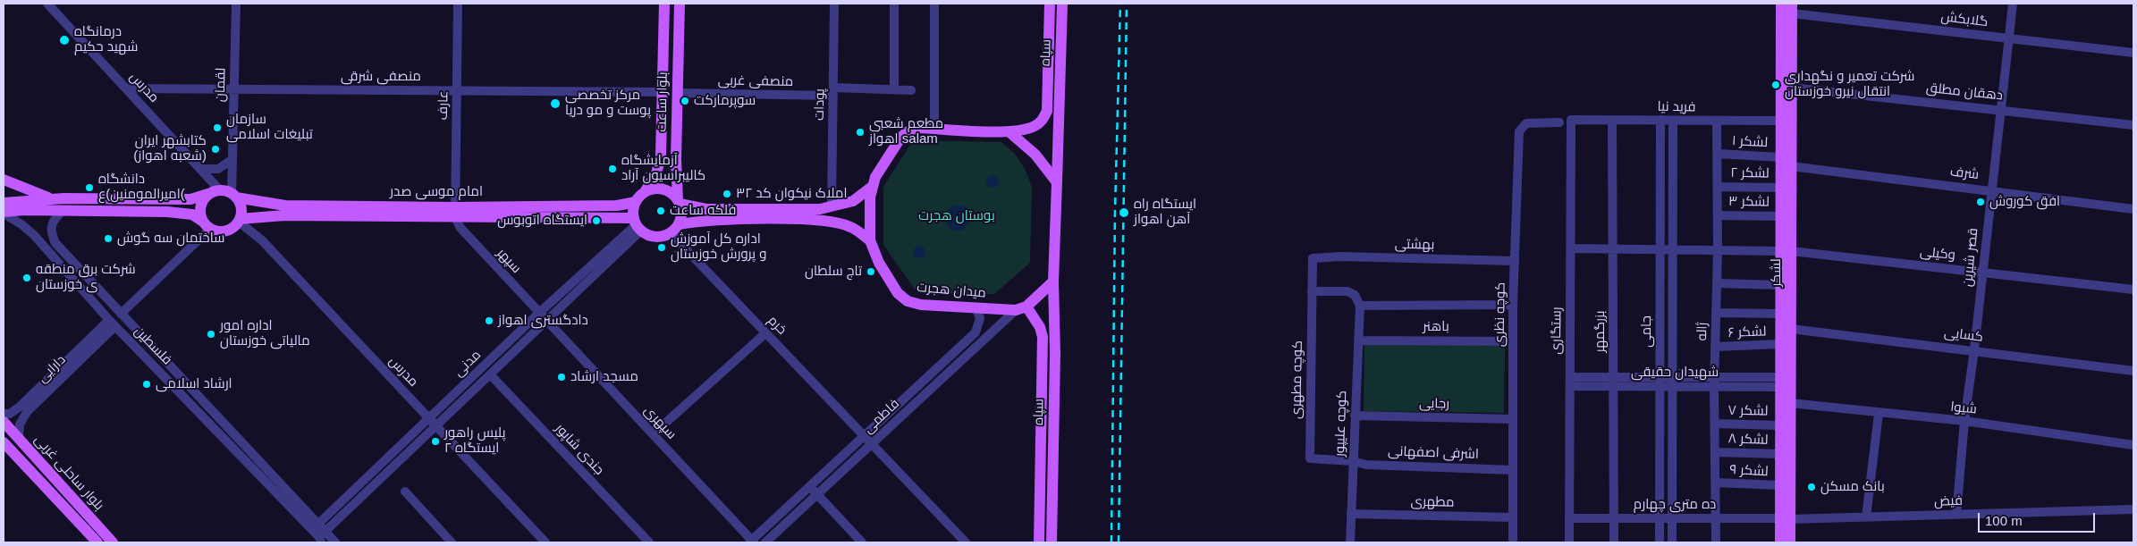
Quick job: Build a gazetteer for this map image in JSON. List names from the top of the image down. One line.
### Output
{"streets":{"main road":["سپاه","بلوار ساعت","امام موسی صدر","لشکر","میدان هجرت","بلوار ساحلی غربی"],"street":["گلابکش","منصفی شرقی","منصفی غربی","لقمان","مدرس","دهقان مطلق","پودات","عارف","فرید نیا","لشکر ۱","لشکر ۲","شرف","لشکر ۳","بهشتی","وکیلی","قصر شیرین","سپهر","کوچه نظری","خرم","باهنر","رستگاری","بزرگمهر","جامی","ژاله","لشکر ۶","کسایی","فلسطین","مدنی","دارایی","شهیدان حقیقی","کوچه مطهری","رجایی","شیوا","لشکر ۷","فاطمی","سپهری","کوچه علیپور","لشکر ۸","جندی شاپور","اشرفی اصفهانی","لشکر ۹","فیض","مطهری","ده متری چهارم"]},"crossings":[["گلابکش","قصر شیرین"],["گلابکش","لشکر"],["سپاه","میدان هجرت"],["سپاه","فاطمی"],["منصفی شرقی","لقمان"],["منصفی شرقی","مدرس"],["منصفی شرقی","بلوار ساعت"],["منصفی شرقی","عارف"],["منصفی غربی","بلوار ساعت"],["منصفی غربی","پودات"],["لقمان","مدرس"],["لقمان","امام موسی صدر"],["مدرس","امام موسی صدر"],["مدرس","مدنی"],["دهقان مطلق","قصر شیرین"],["دهقان مطلق","لشکر"],["بلوار ساعت","امام موسی صدر"],["بلوار ساعت","خرم"],["بلوار ساعت","مدنی"],["عارف","امام موسی صدر"],["عارف","سپهر"],["فرید نیا","لشکر"],["فرید نیا","رستگاری"],["فرید نیا","بزرگمهر"],["فرید نیا","جامی"],["فرید نیا","ژاله"],["لشکر ۱","لشکر"],["لشکر ۱","ژاله"],["لشکر ۲","لشکر"],["لشکر ۲","ژاله"],["شرف","قصر شیرین"],["شرف","لشکر"],["امام موسی صدر","سپهر"],["امام موسی صدر","خرم"],["امام موسی صدر","مدنی"],["لشکر ۳","لشکر"],["لشکر ۳","ژاله"],["بهشتی","کوچه نظری"],["بهشتی","کوچه مطهری"],["وکیلی","قصر شیرین"],["وکیلی","لشکر"],["وکیلی","رستگاری"],["وکیلی","بزرگمهر"],["وکیلی","جامی"],["وکیلی","ژاله"],["قصر شیرین","کسایی"],["قصر شیرین","شیوا"],["قصر شیرین","فیض"],["سپهر","مدنی"],["سپهر","سپهری"],["لشکر","لشکر ۶"],["لشکر","کسایی"],["لشکر","شهیدان حقیقی"],["لشکر","شیوا"],["لشکر","لشکر ۷"],["لشکر","لشکر ۸"],["لشکر","لشکر ۹"],["لشکر","فیض"],["لشکر","ده متری چهارم"],["میدان هجرت","فاطمی"],["کوچه نظری","باهنر"],["کوچه نظری","رجایی"],["کوچه نظری","اشرفی اصفهانی"],["کوچه نظری","مطهری"],["خرم","مدنی"],["خرم","فاطمی"],["باهنر","کوچه علیپور"],["رستگاری","شهیدان حقیقی"],["رستگاری","ده متری چهارم"],["بزرگمهر","شهیدان حقیقی"],["بزرگمهر","ده متری چهارم"],["جامی","شهیدان حقیقی"],["جامی","ده متری چهارم"],["ژاله","لشکر ۶"],["ژاله","شهیدان حقیقی"],["ژاله","لشکر ۷"],["ژاله","لشکر ۸"],["ژاله","لشکر ۹"],["ژاله","ده متری چهارم"],["فلسطین","مدنی"],["فلسطین","دارایی"],["مدنی","سپهری"],["مدنی","جندی شاپور"],["دارایی","بلوار ساحلی غربی"],["کوچه مطهری","کوچه علیپور"],["کوچه مطهری","اشرفی اصفهانی"],["رجایی","کوچه علیپور"],["فاطمی","سپهری"],["کوچه علیپور","اشرفی اصفهانی"],["کوچه علیپور","مطهری"],["فیض","ده متری چهارم"]],"parks":["بوستان هجرت"],"places":["درمانگاه شهید حکیم","شرکت تعمیر و نگهداری انتقال نیرو خوزستان","سوپرمارکت","مرکز تخصصی پوست و مو دریا","سازمان تبلیغات اسلامی","مطعم شعبي اهواز salam","کتابشهر ایران (شعبه اهواز)","آزمایشگاه کالیبراسیون آراد","دانشگاه امیرالمومنین)ع(","املاک نیکوان کد ۳۲","افق کوروش","فلکه ساعت","ایستگاه راه آهن اهواز","ایستگاه اتوبوس","ساختمان سه گوش","اداره کل آموزش و پرورش خوزستان","تاج سلطان","شرکت برق منطقه ی خوزستان","دادگستری اهواز","اداره امور مالیاتی خوزستان","مسجد ارشاد","ارشاد اسلامی","پلیس راهور ایستگاه ۲","بانک مسکن"],"scale_bar":"100 m"}
